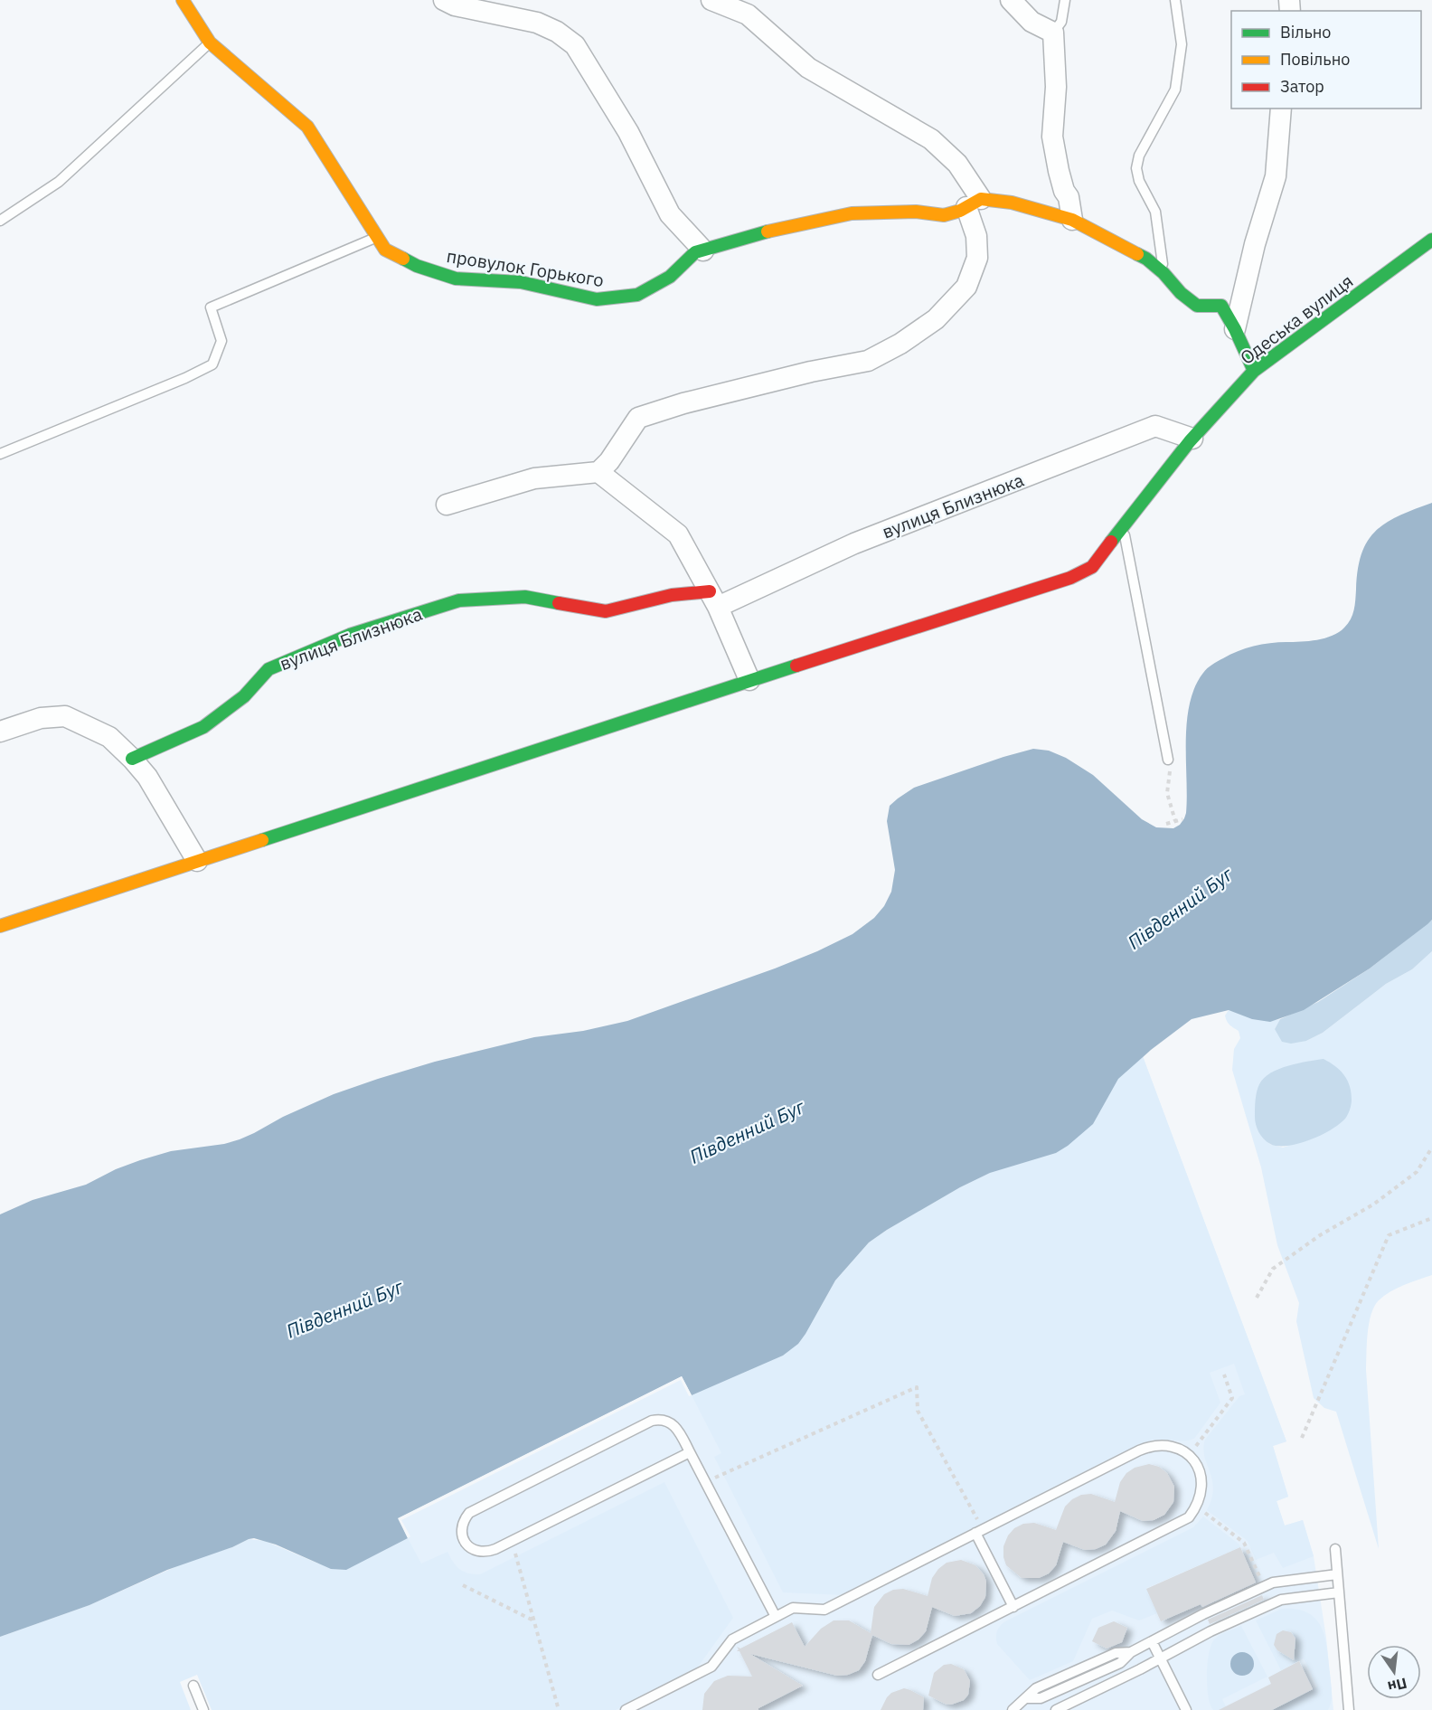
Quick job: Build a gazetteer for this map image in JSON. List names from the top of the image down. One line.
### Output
{"streets":{"street":["провулок Горького","Одеська вулиця","вулиця Близнюка"]},"crossings":[["провулок Горького","Одеська вулиця"],["Одеська вулиця","вулиця Близнюка"]],"water":["Південний Буг"],"legend":["Вільно","Повільно","Затор"],"north":"bottom"}
